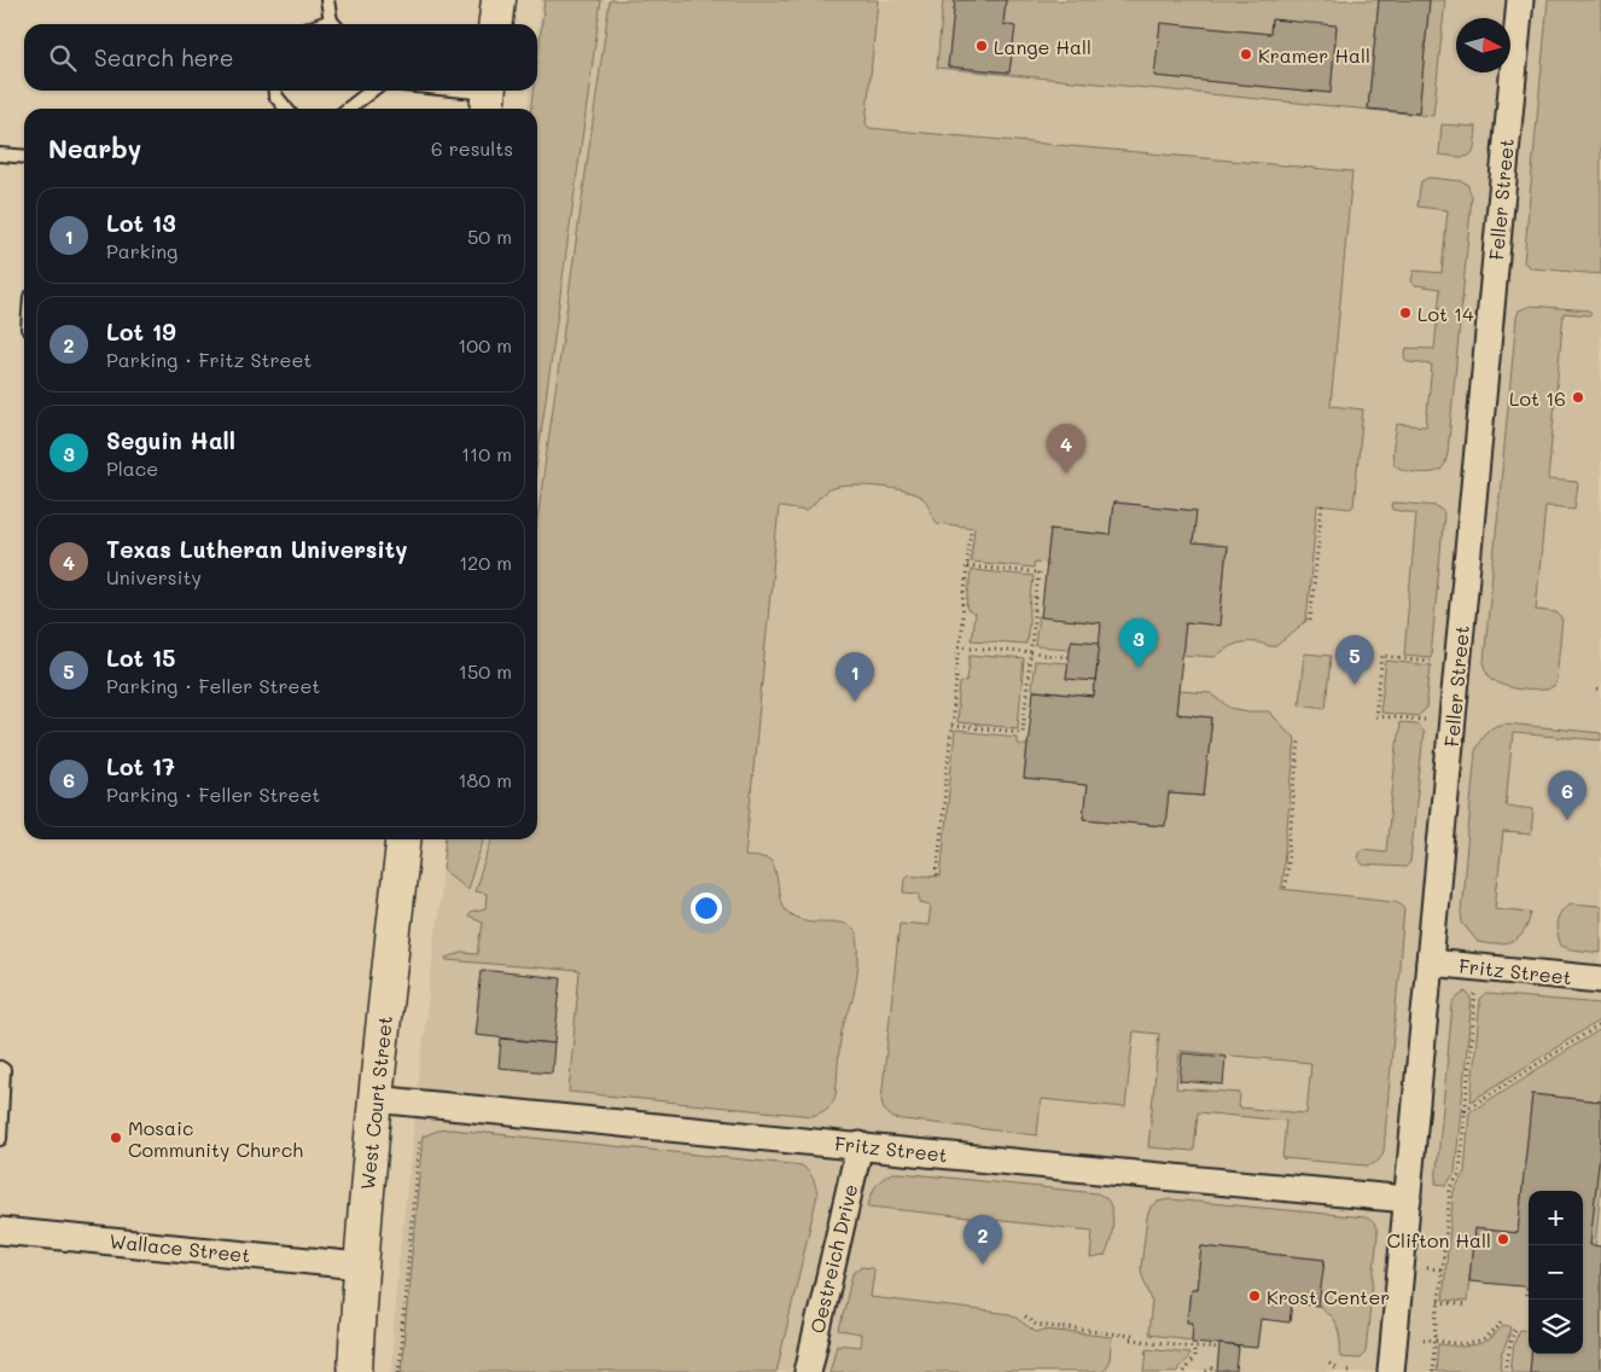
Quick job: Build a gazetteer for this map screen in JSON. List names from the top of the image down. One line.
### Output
{"streets":{"main road":["West Court Street"],"street":["Feller Street","Fritz Street","Wallace Street","Oestreich Drive"]},"crossings":[["Feller Street","Fritz Street"],["Fritz Street","West Court Street"],["Fritz Street","Oestreich Drive"],["West Court Street","Wallace Street"]],"places":["Lange Hall","Kramer Hall","Lot 14","Lot 16","Mosaic Community Church","Clifton Hall","Krost Center"],"north":"right","page":{"search":"Search here","heading":["Nearby","6 results"],"list":[{"mark":"1","name":"Lot 13","note":"Parking","value":"50 m"},{"mark":"2","name":"Lot 19","note":"Parking · Fritz Street","value":"100 m"},{"mark":"3","name":"Seguin Hall","note":"Place","value":"110 m"},{"mark":"4","name":"Texas Lutheran University","note":"University","value":"120 m"},{"mark":"5","name":"Lot 15","note":"Parking · Feller Street","value":"150 m"},{"mark":"6","name":"Lot 17","note":"Parking · Feller Street","value":"180 m"}],"pins":["4","3","5","1","6","2"],"map_buttons":["+","−"]}}
